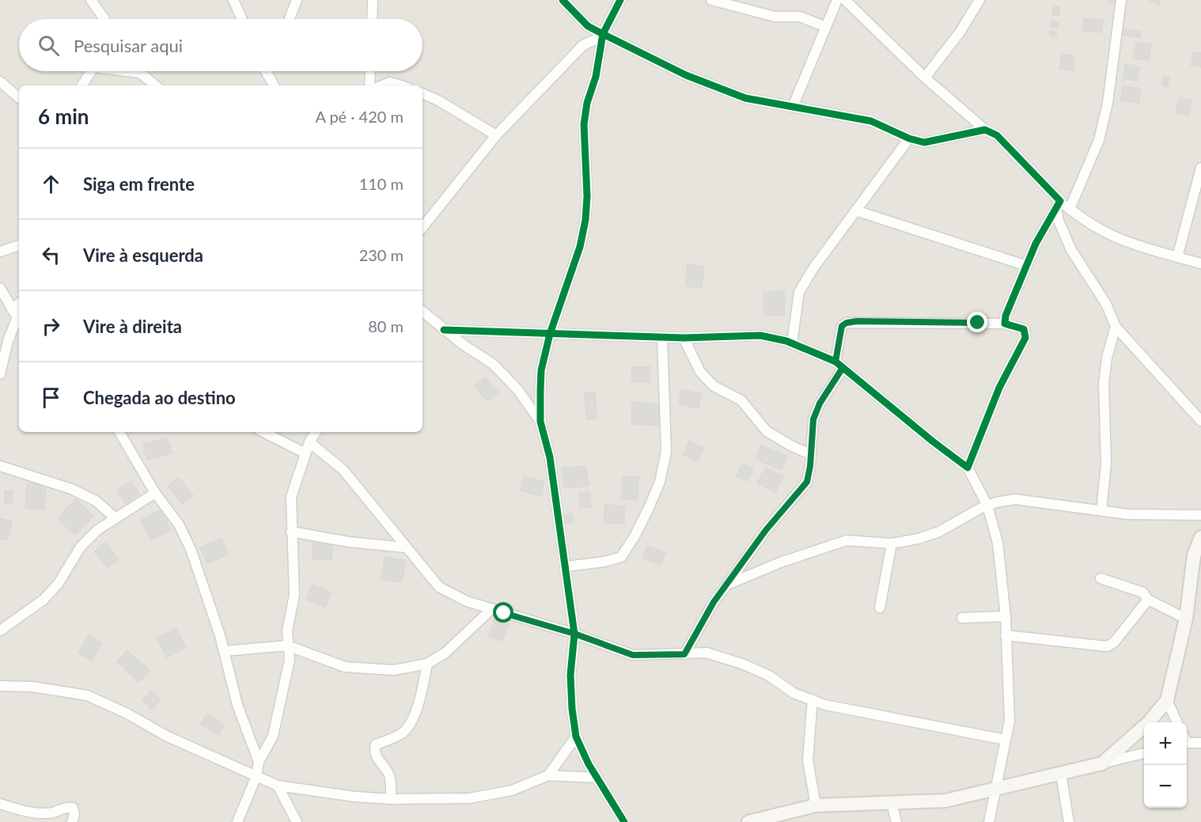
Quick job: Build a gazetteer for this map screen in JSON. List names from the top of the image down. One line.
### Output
{"page":{"search":"Pesquisar aqui","heading":["6 min","A pé · 420 m"],"list":[["Siga em frente","110 m"],["Vire à esquerda","230 m"],["Vire à direita","80 m"],"Chegada ao destino"],"map_buttons":["+","−"]}}
